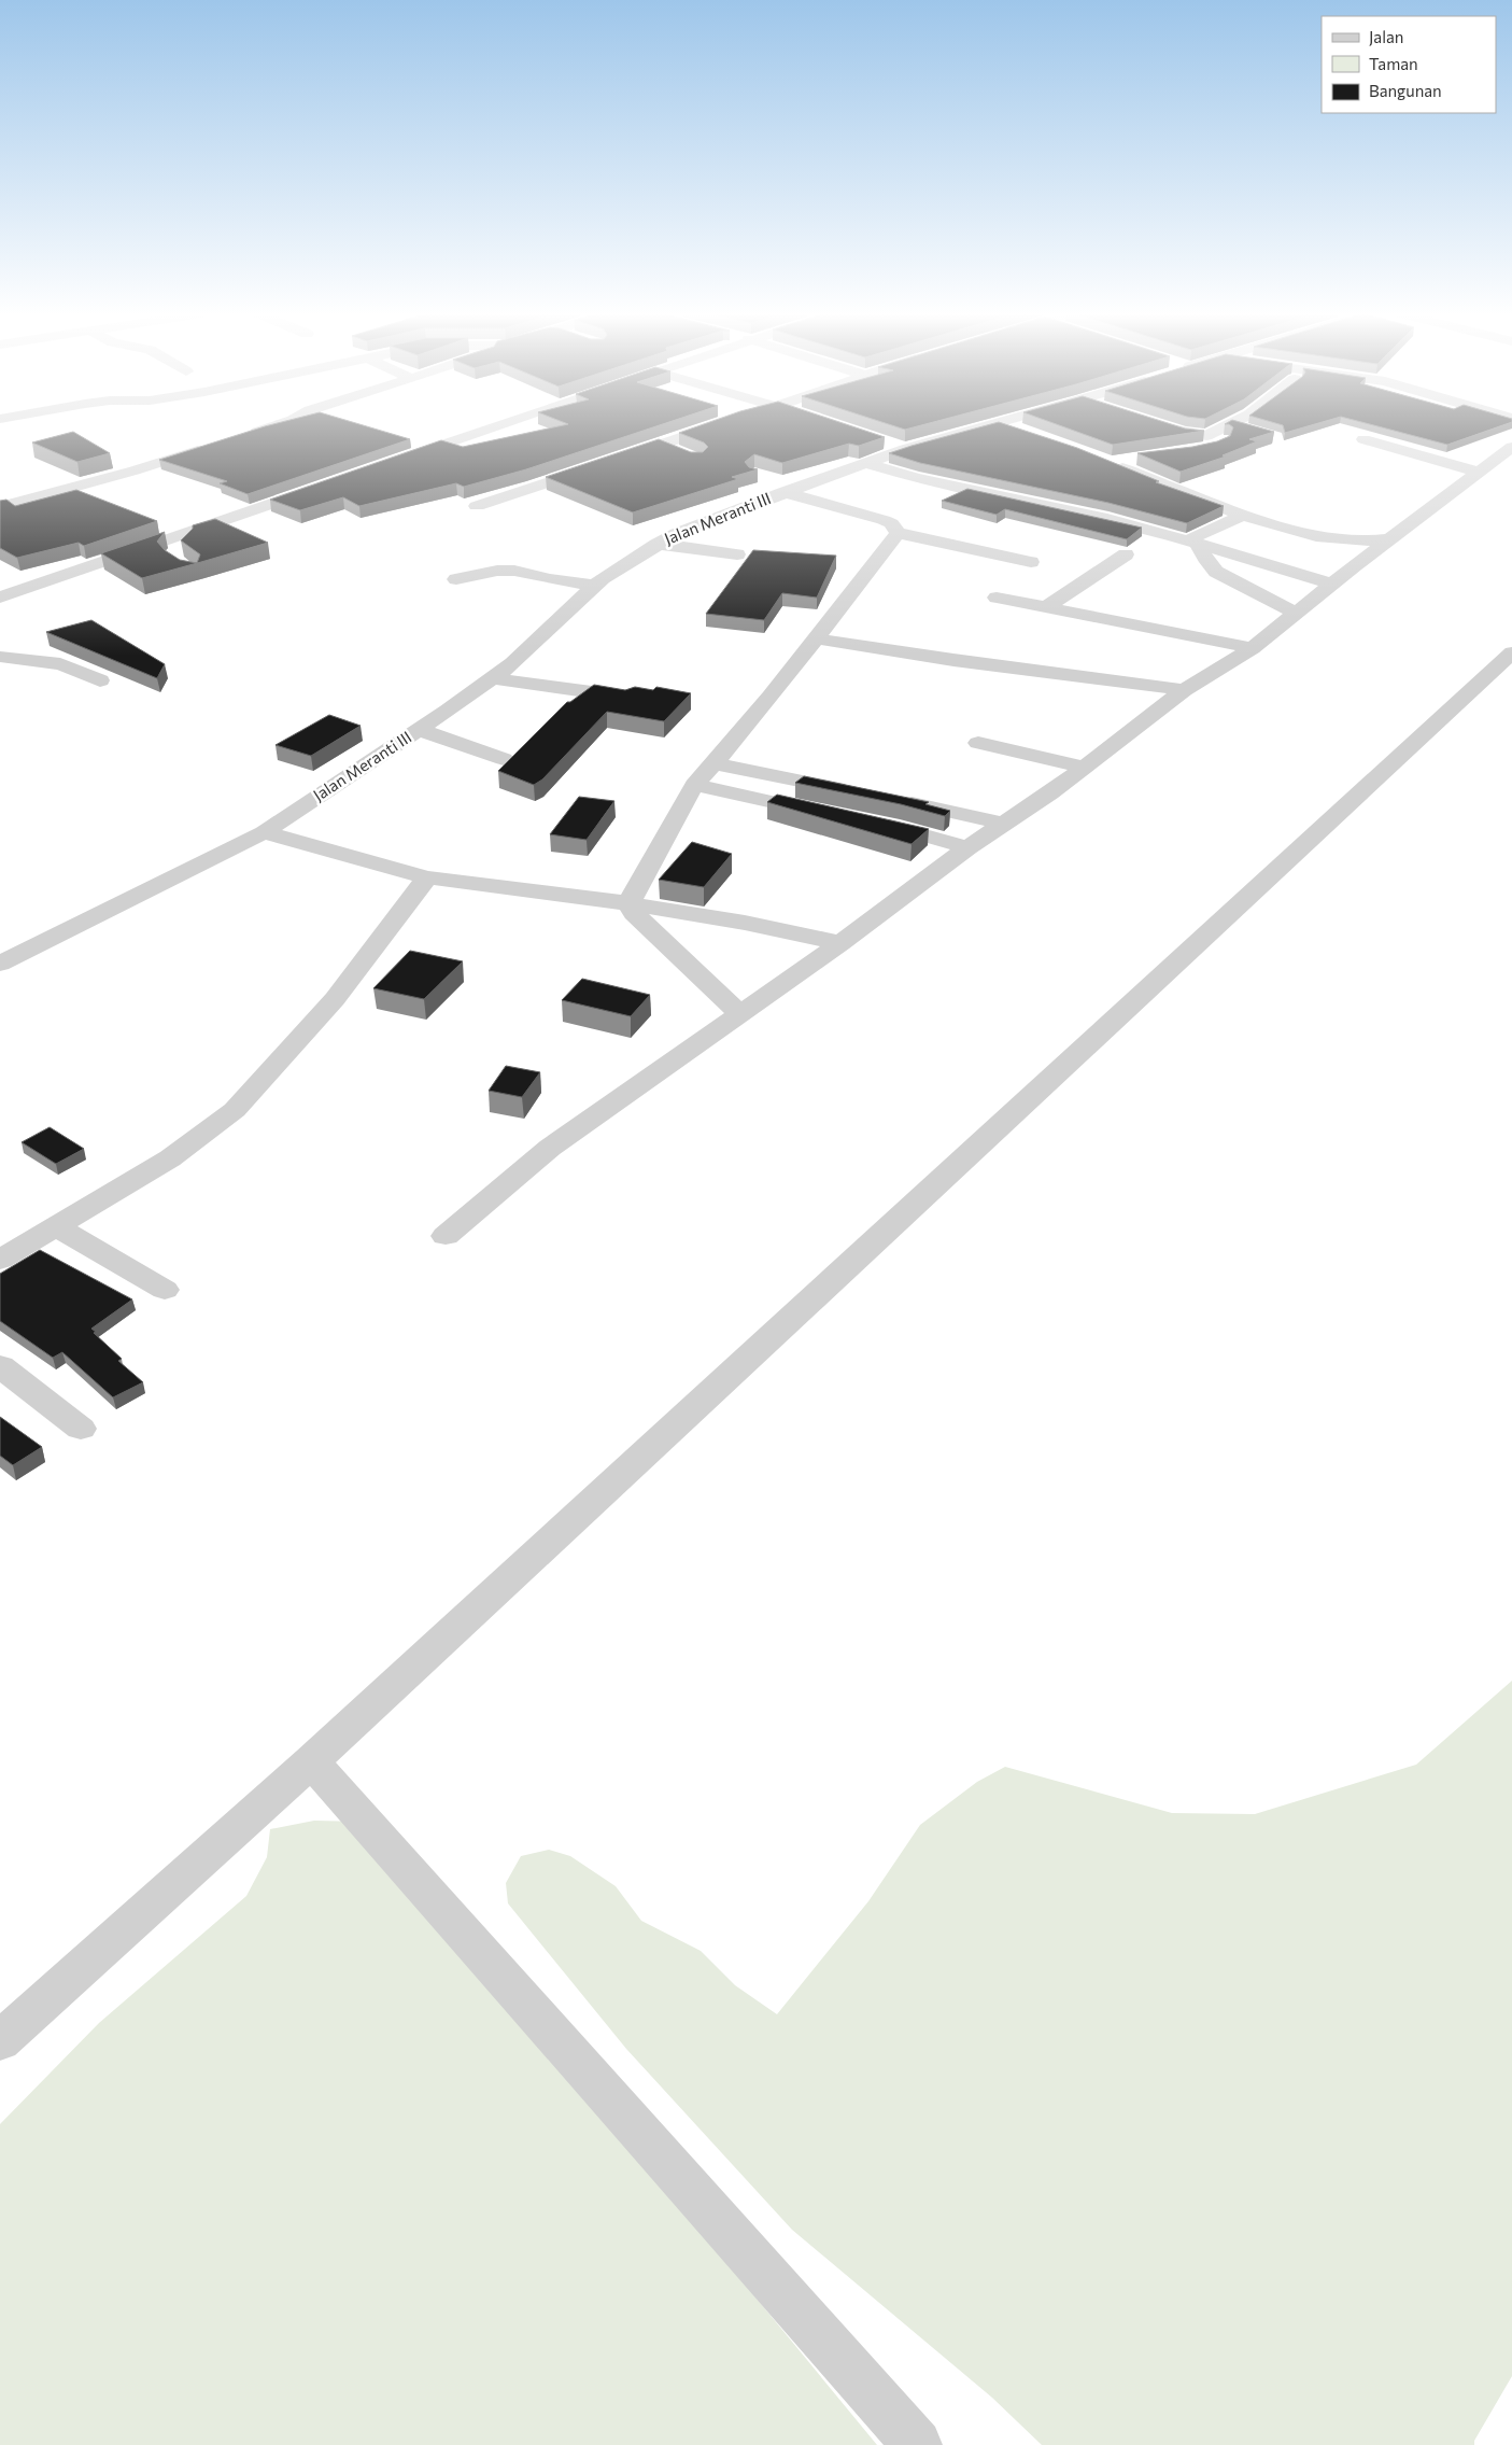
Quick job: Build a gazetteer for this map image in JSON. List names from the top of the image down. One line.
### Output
{"streets":{"street":["Jalan Meranti III"]},"legend":["Jalan","Taman","Bangunan"]}
